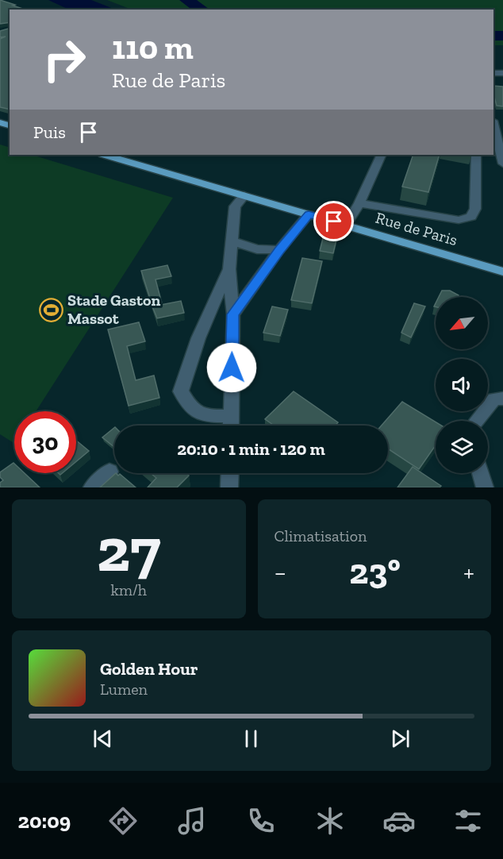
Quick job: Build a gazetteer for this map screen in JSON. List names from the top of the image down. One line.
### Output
{"streets":{"main road":["Rue de Paris"]},"places":{"sports":["Stade Gaston Massot"]},"north":"bottom left","page":{"turn":["110 m","Rue de Paris"],"then":"Puis","limit":"30","trip":"20:10 · 1 min · 120 m","tile":[["27","km/h"],"Climatisation"],"heat":["−","23°","+"],"song":["Golden Hour","Lumen"],"tabs":"20:09"}}
